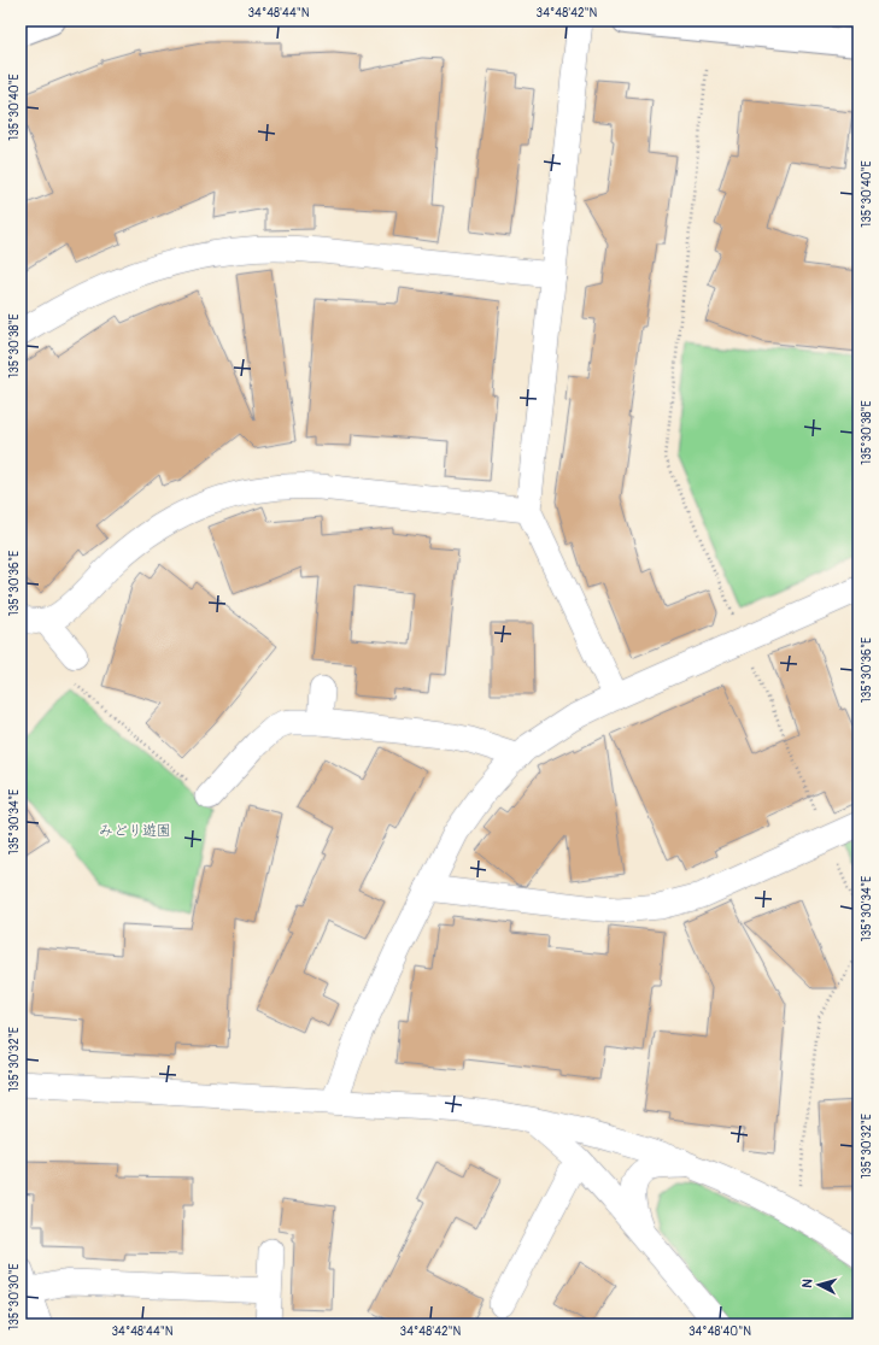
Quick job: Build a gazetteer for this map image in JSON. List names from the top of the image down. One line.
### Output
{"parks":["みどり遊園"],"north":"left","coordinates":["34°48'44\"N","34°48'42\"N","135°30'40\"E","135°30'38\"E","135°30'36\"E","135°30'34\"E","135°30'32\"E","135°30'30\"E","34°48'40\"N"]}
